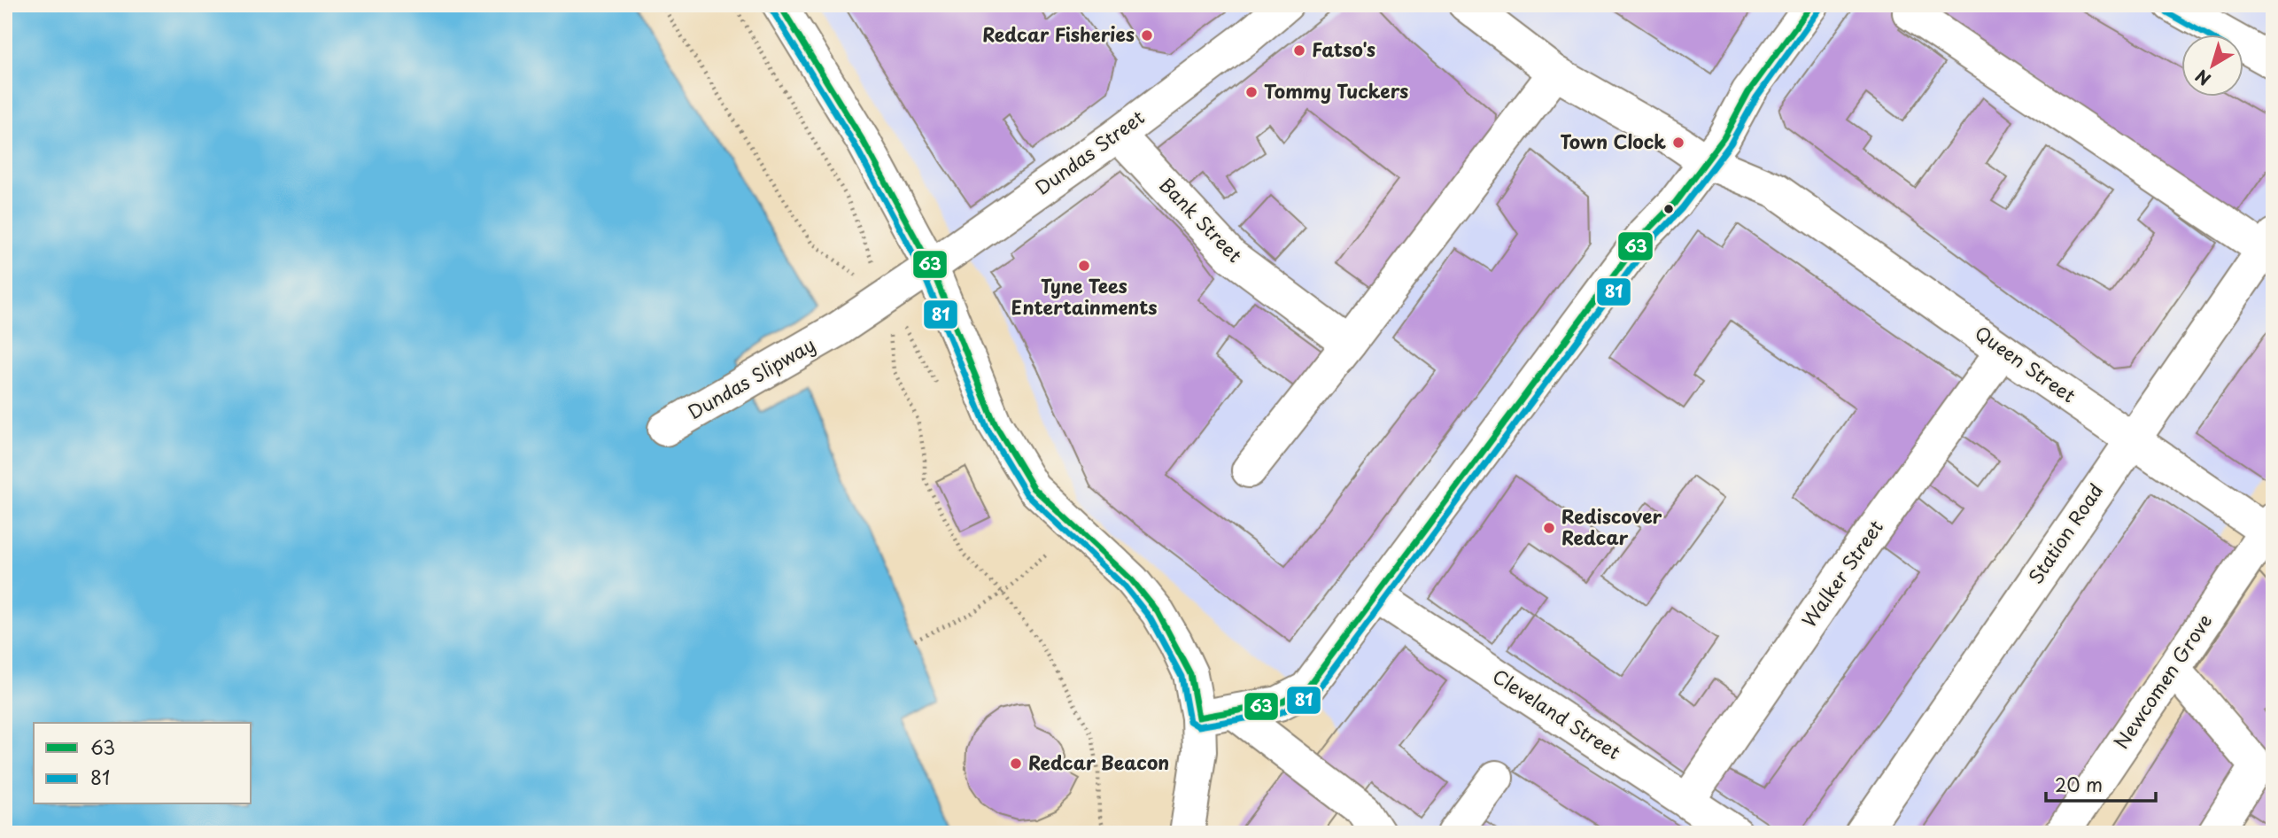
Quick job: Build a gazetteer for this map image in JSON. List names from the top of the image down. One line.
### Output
{"streets":{"street":["Dundas Street","Bank Street","Queen Street","Dundas Slipway","Station Road","Walker Street","Newcomen Grove","Cleveland Street"]},"crossings":[["Dundas Street","Bank Street"],["Dundas Street","Dundas Slipway"],["Queen Street","Station Road"],["Queen Street","Walker Street"],["Queen Street","Newcomen Grove"],["Walker Street","Cleveland Street"]],"places":["Redcar Fisheries","Fatso's","Tommy Tuckers","Town Clock","Tyne Tees Entertainments","Rediscover Redcar","Redcar Beacon"],"lines":["transit line 63","transit line 81"],"legend":["63","81"],"scale_bar":"20 m","north":"bottom left"}
